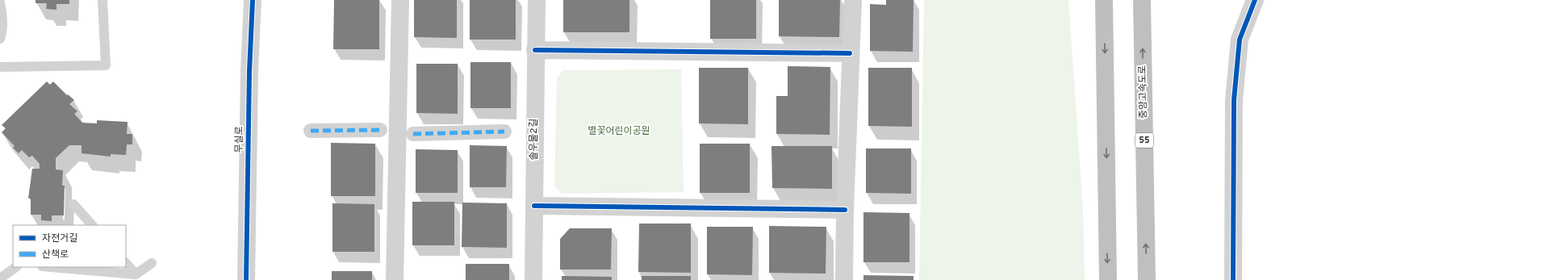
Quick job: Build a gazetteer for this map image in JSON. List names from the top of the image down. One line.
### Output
{"streets":{"highway":["중앙고속도로","55"],"street":["무실로","솔우물2길"]},"parks":["별꽃어린이공원"],"legend":["자전거길","산책로"]}
